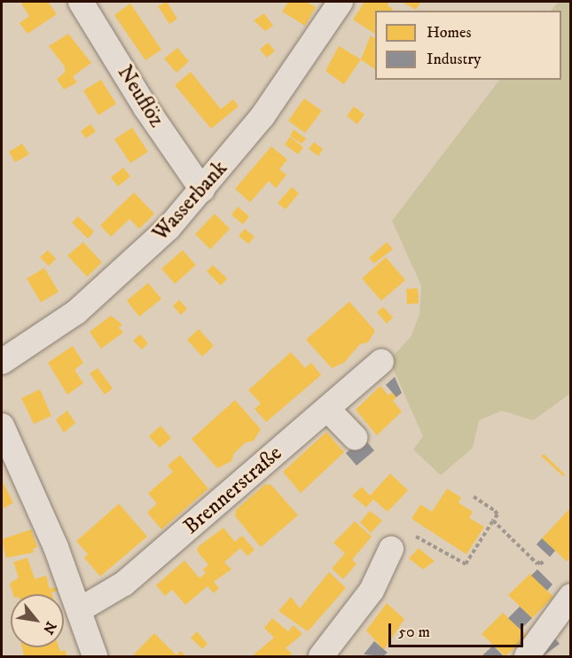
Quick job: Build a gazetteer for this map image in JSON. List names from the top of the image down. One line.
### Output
{"streets":{"street":["Neuflöz","Wasserbank","Brennerstraße"]},"crossings":[["Neuflöz","Wasserbank"]],"legend":["Homes","Industry"],"scale_bar":"50 m","north":"bottom right"}
